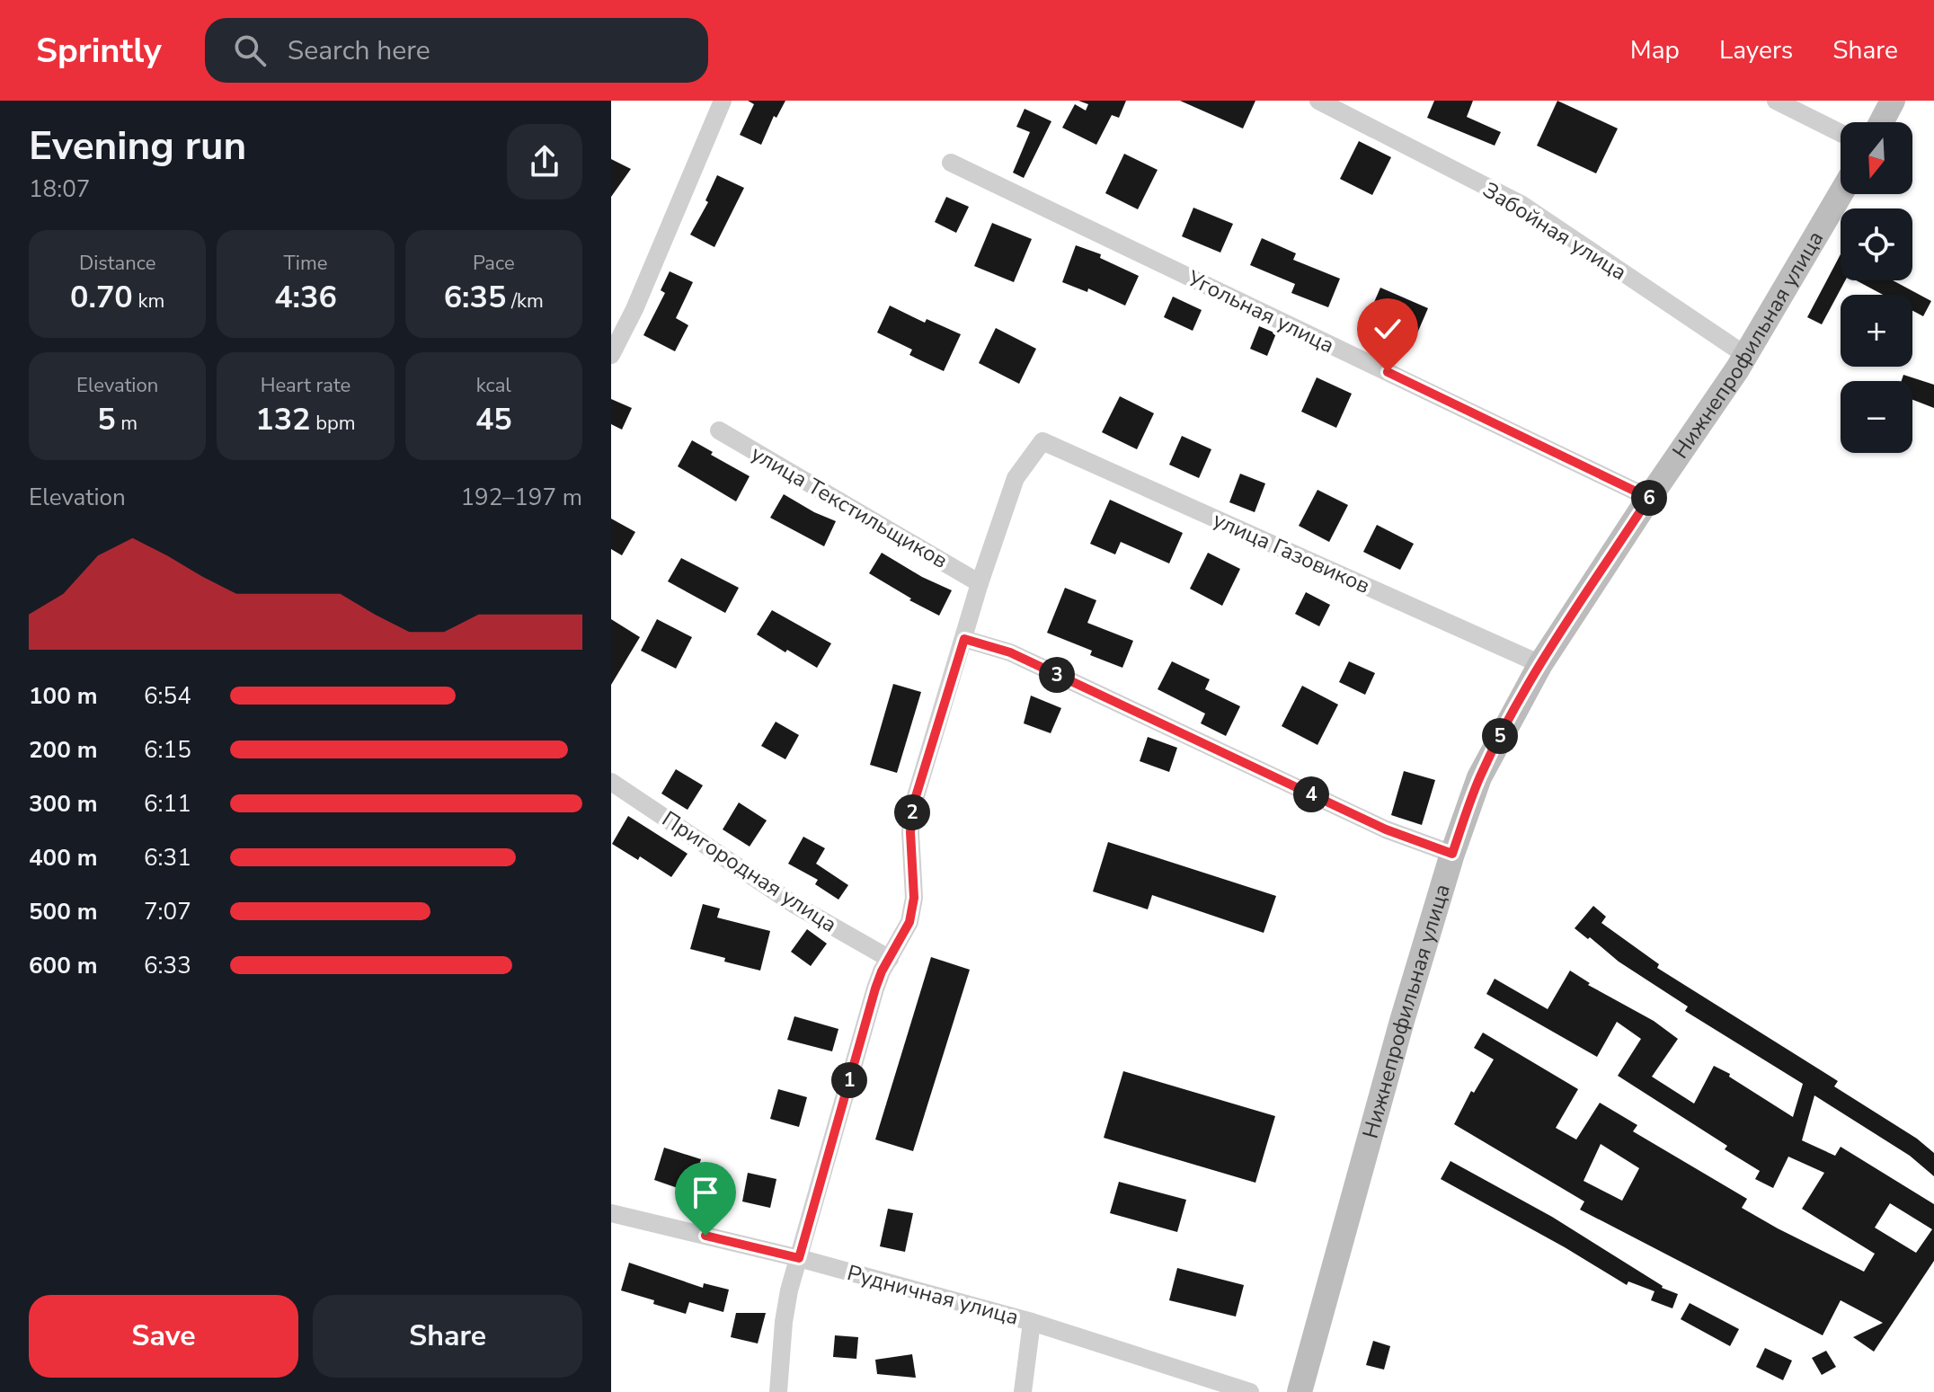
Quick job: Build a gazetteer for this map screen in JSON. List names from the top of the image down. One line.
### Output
{"streets":{"street":["Забойная улица","Угольная улица","Нижнепрофильная улица","улица Текстильщиков","улица Газовиков","Пригородная улица","Рудничная улица"]},"crossings":[["Забойная улица","Нижнепрофильная улица"],["Угольная улица","Нижнепрофильная улица"],["Нижнепрофильная улица","улица Газовиков"],["улица Текстильщиков","улица Газовиков"]],"north":"bottom","page":{"header":"Sprintly","search":"Search here","nav":["Map","Layers","Share"],"heading":["Evening run","18:07"],"map_buttons":["+","−"],"stats":[["Distance","0.70 km"],["Time","4:36"],["Pace","6:35 /km"],["Elevation","5 m"],["Heart rate","132 bpm"],["kcal","45"]],"chart":["Elevation","192–197 m"],"pins":["6","3","5","4","2","1"],"list":[{"name":"100 m","note":"6:54"},{"name":"200 m","note":"6:15"},{"name":"300 m","note":"6:11"},{"name":"400 m","note":"6:31"},{"name":"500 m","note":"7:07"},{"name":"600 m","note":"6:33"}],"buttons":["Save","Share"]}}
